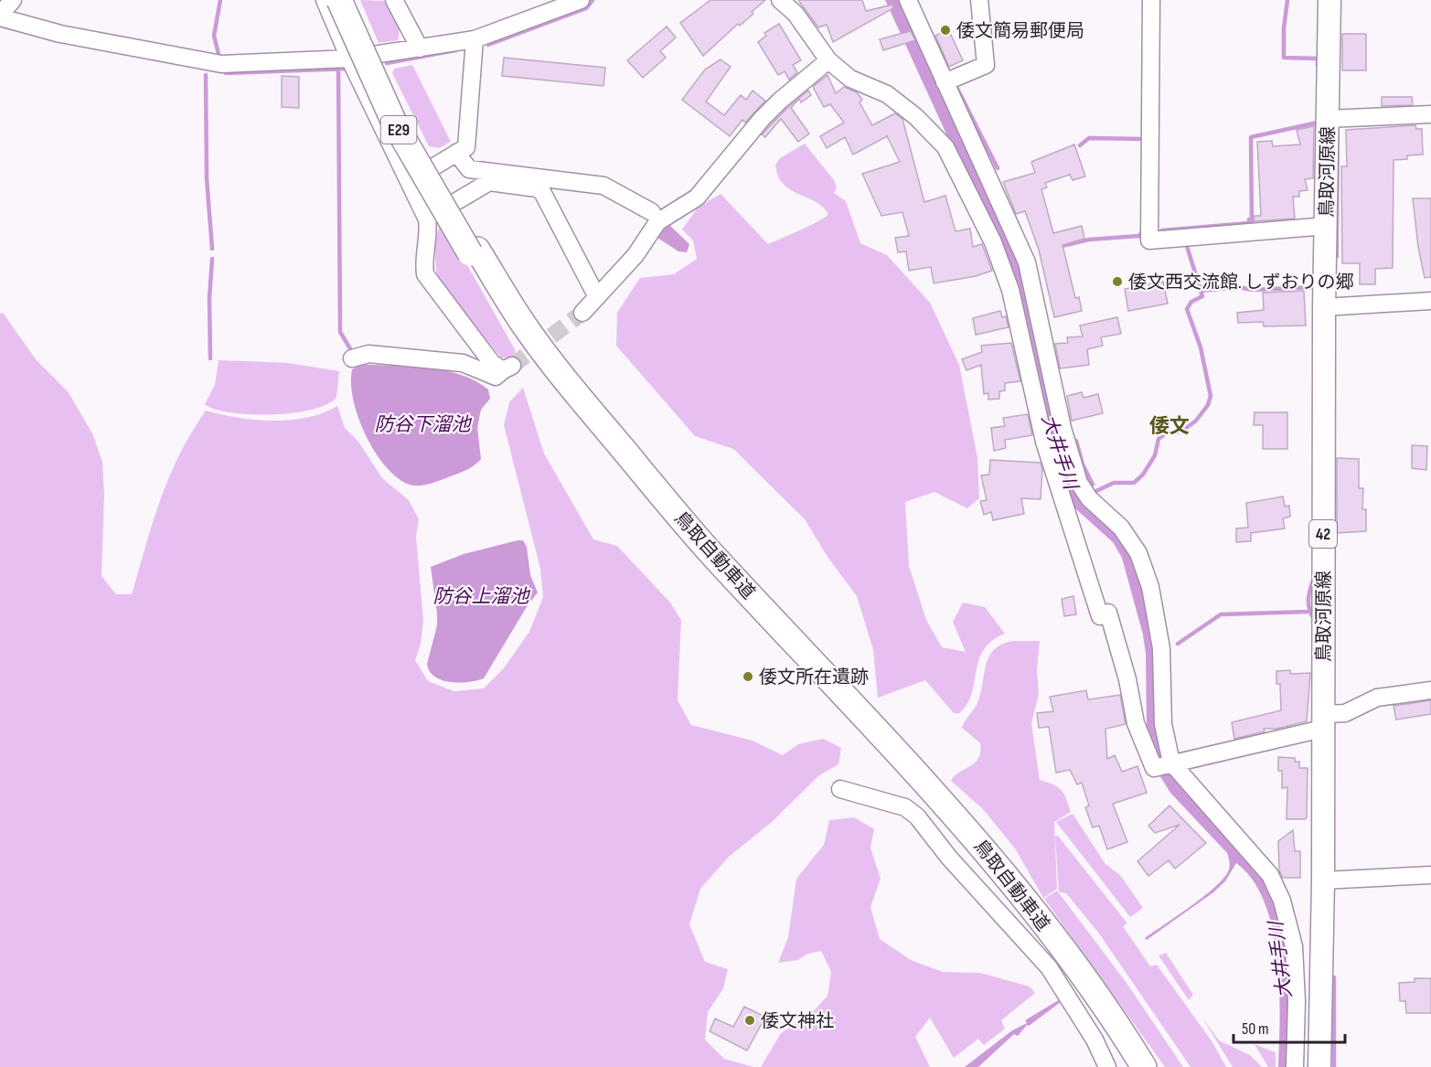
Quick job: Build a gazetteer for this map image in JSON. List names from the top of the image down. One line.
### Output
{"streets":{"highway":["E29","鳥取自動車道"],"main road":["鳥取河原線","42"]},"districts":["倭文"],"water":["防谷下溜池","大井手川","防谷上溜池"],"places":["倭文簡易郵便局","倭文西交流館. しずおりの郷","倭文所在遺跡","倭文神社"],"scale_bar":"50 m"}
